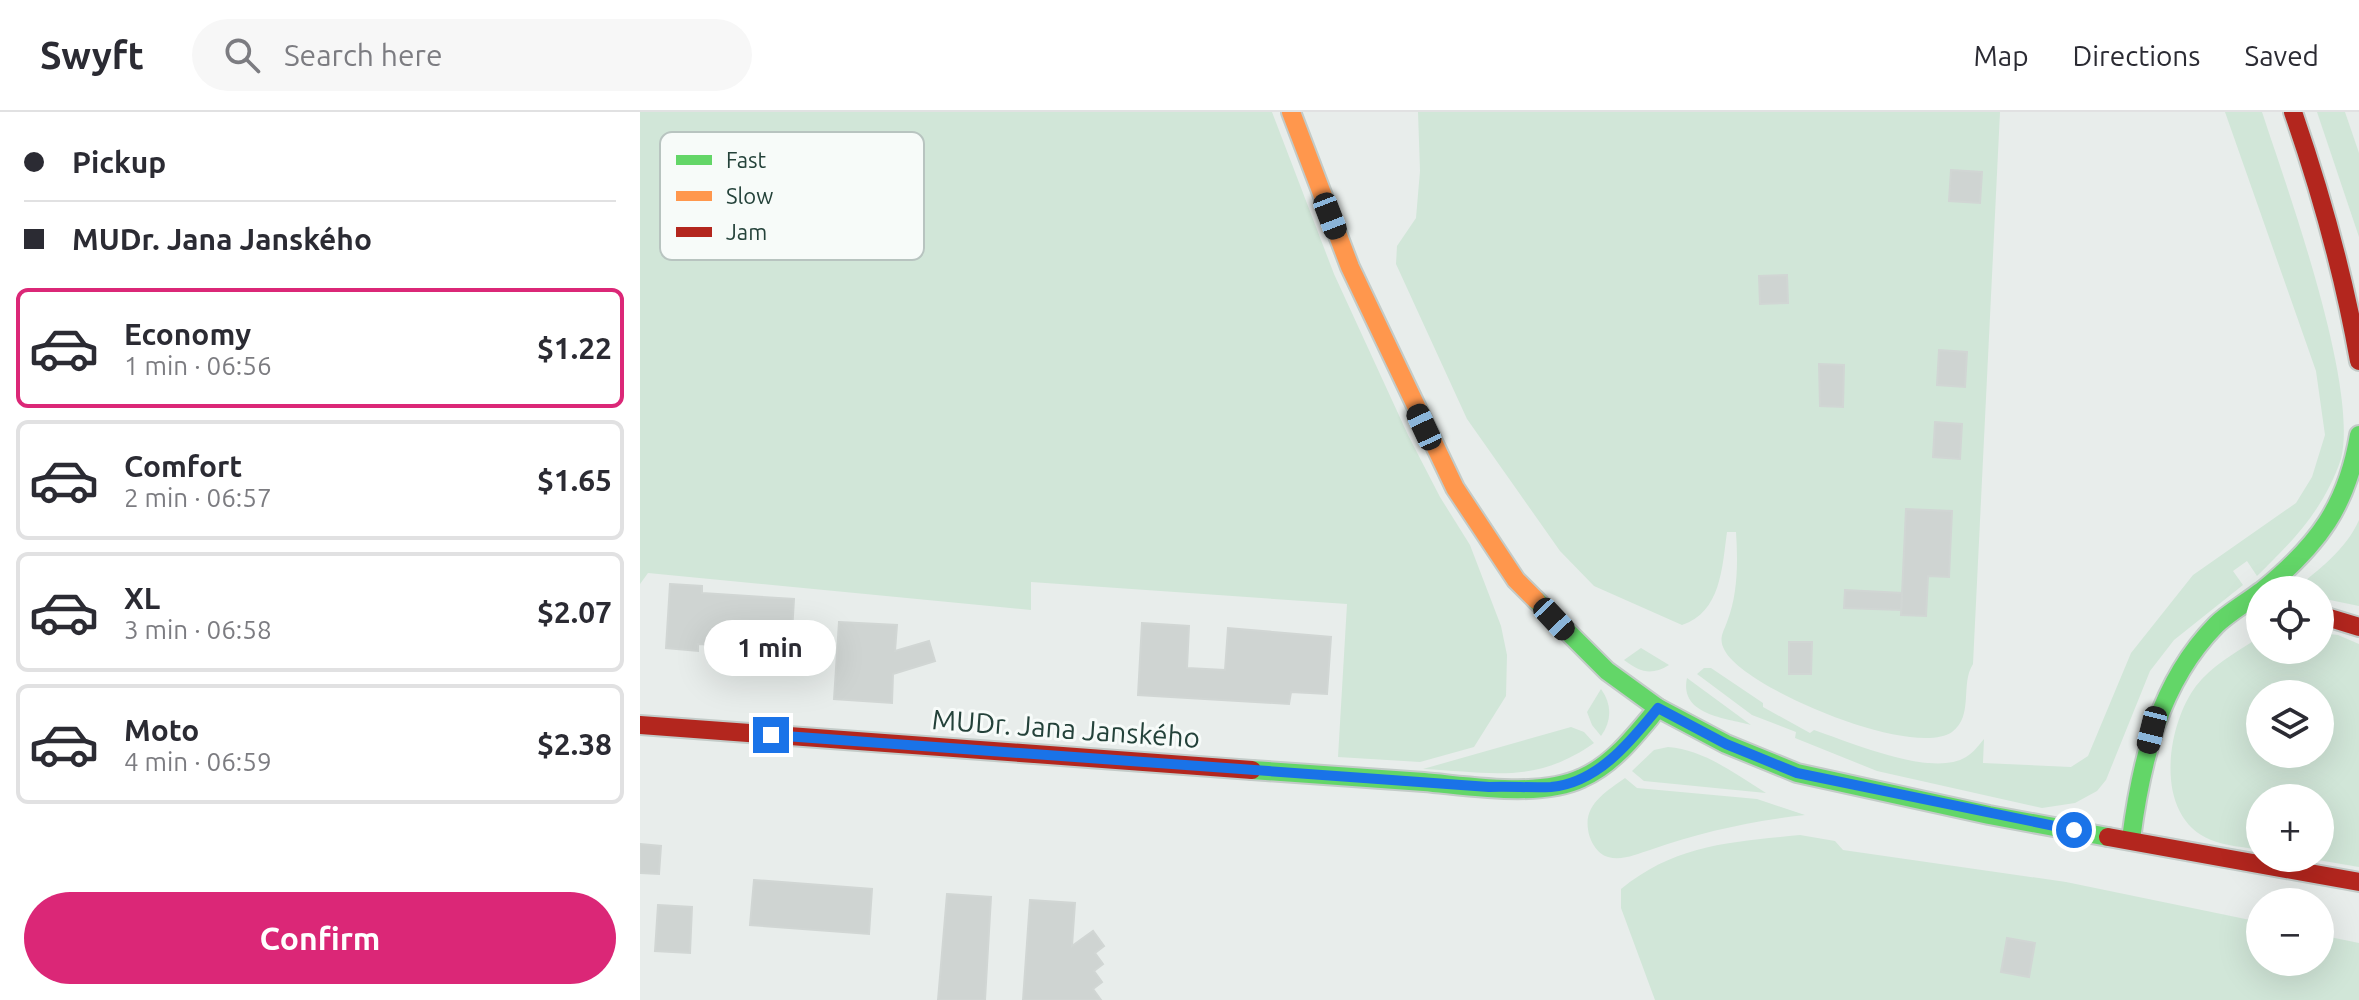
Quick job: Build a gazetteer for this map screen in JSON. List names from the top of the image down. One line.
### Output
{"streets":{"main road":["MUDr. Jana Janského"]},"legend":["Fast","Slow","Jam"],"page":{"header":"Swyft","search":"Search here","nav":["Map","Directions","Saved"],"banner":["Pickup","MUDr. Jana Janského"],"list":[{"name":"Economy","note":"1 min · 06:56","value":"$1.22"},{"name":"Comfort","note":"2 min · 06:57","value":"$1.65"},{"name":"XL","note":"3 min · 06:58","value":"$2.07"},{"name":"Moto","note":"4 min · 06:59","value":"$2.38"}],"map_buttons":["+","−"],"bubble":"1 min","buttons":"Confirm"}}
